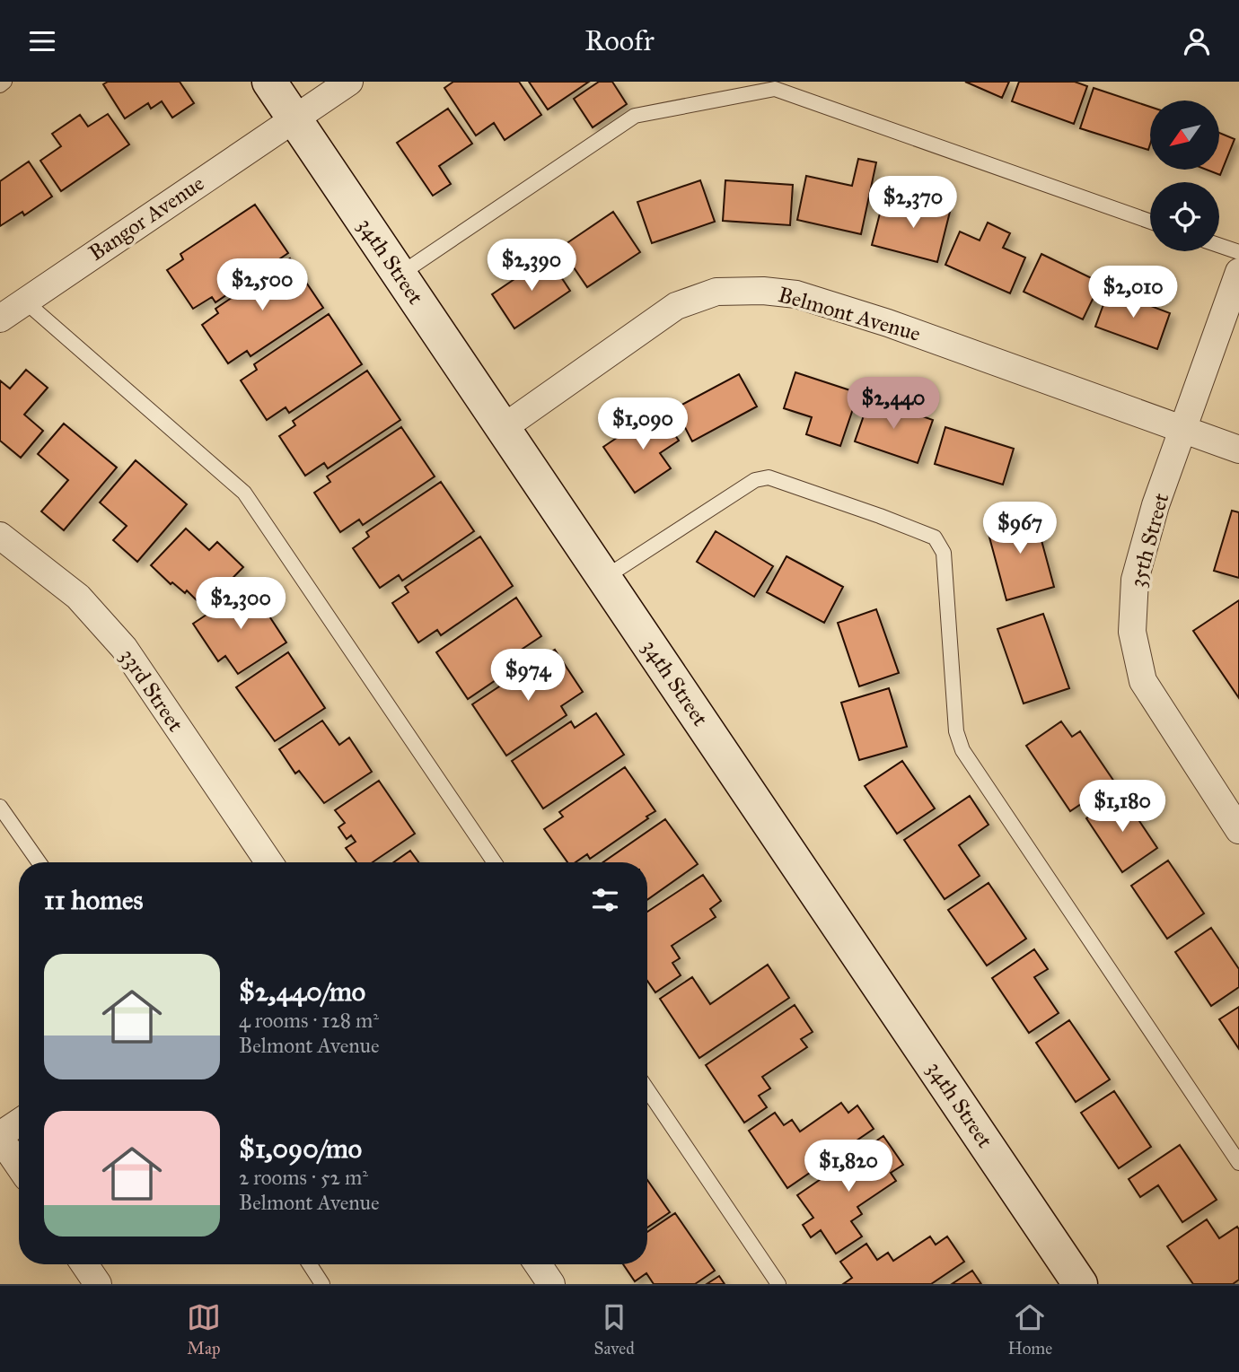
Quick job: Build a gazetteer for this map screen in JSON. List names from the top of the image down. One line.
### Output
{"streets":{"main road":["34th Street"],"street":["Bangor Avenue","Belmont Avenue","35th Street","33rd Street"]},"crossings":[["Bangor Avenue","34th Street"],["34th Street","Belmont Avenue"],["Belmont Avenue","35th Street"]],"north":"bottom left","page":{"header":"Roofr","price":["$2,370","$2,390","$2,500","$2,010","$2,440","$1,090","$967","$2,300","$974","$1,180","$1,820"],"heading":"11 homes","list":[{"name":"$2,440/mo","note":"4 rooms · 128 m² · Belmont Avenue"},{"name":"$1,090/mo","note":"2 rooms · 52 m² · Belmont Avenue"}],"tabs":["Map","Saved","Home"]}}
